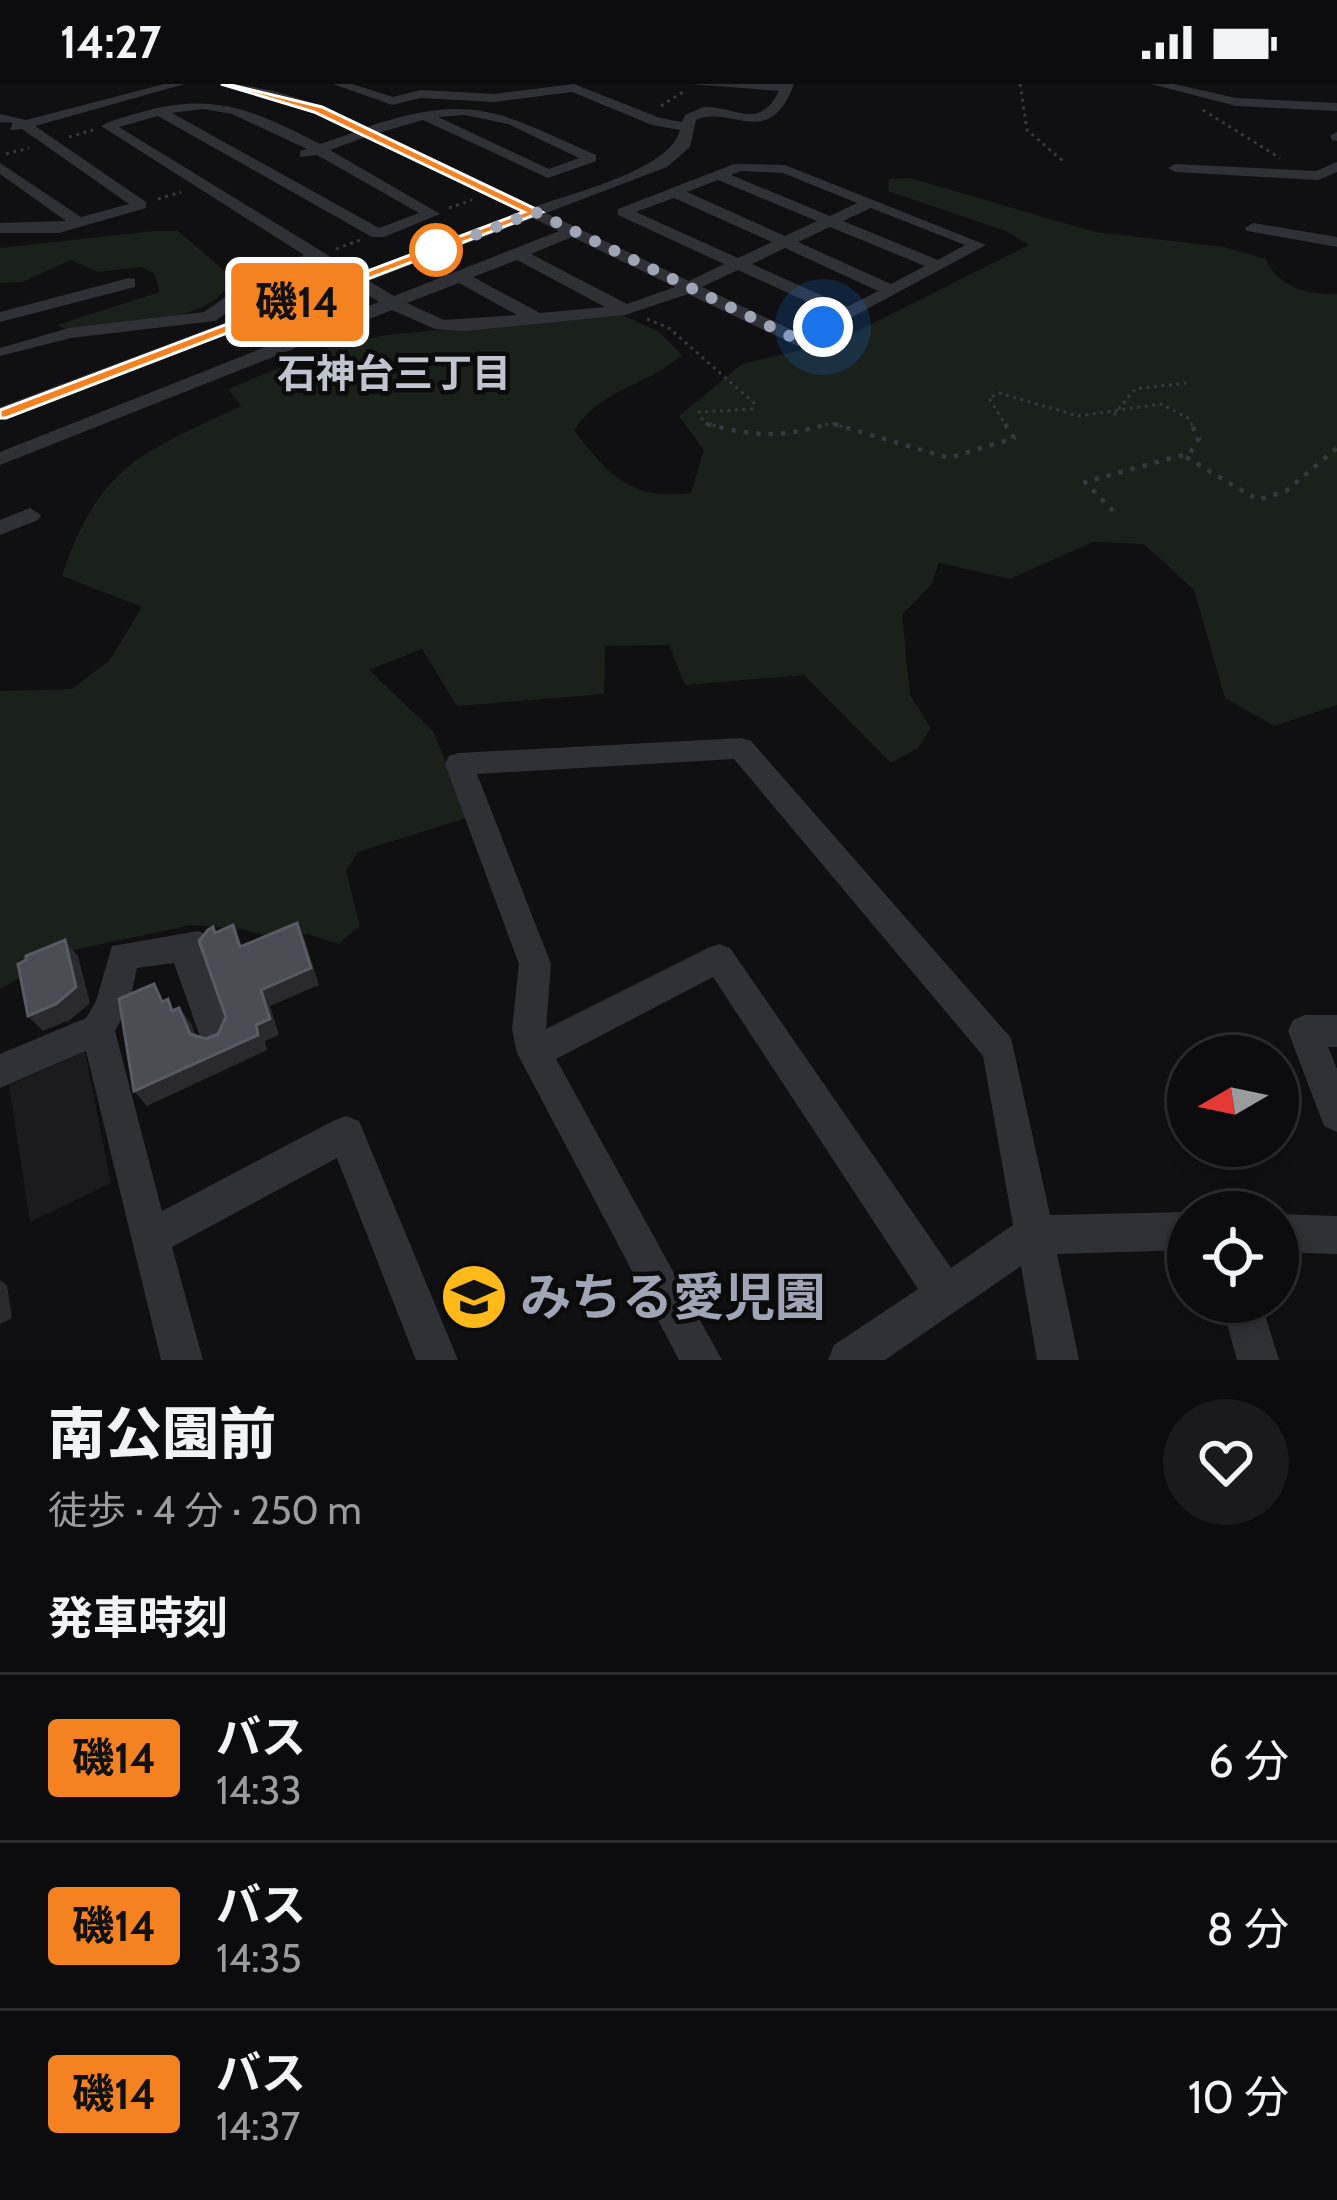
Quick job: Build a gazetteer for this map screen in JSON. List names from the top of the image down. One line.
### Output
{"districts":["石神台三丁目"],"places":{"school or university":["みちる愛児園"]},"lines":["bus line 磯14"],"north":"left","page":{"status":"14:27","on_map":"磯14","heading":[["南公園前","徒歩 · 4 分 · 250 m"],"発車時刻"],"list":[{"mark":"磯14","name":"バス","note":"14:33","value":"6 分"},{"mark":"磯14","name":"バス","note":"14:35","value":"8 分"},{"mark":"磯14","name":"バス","note":"14:37","value":"10 分"}]}}
